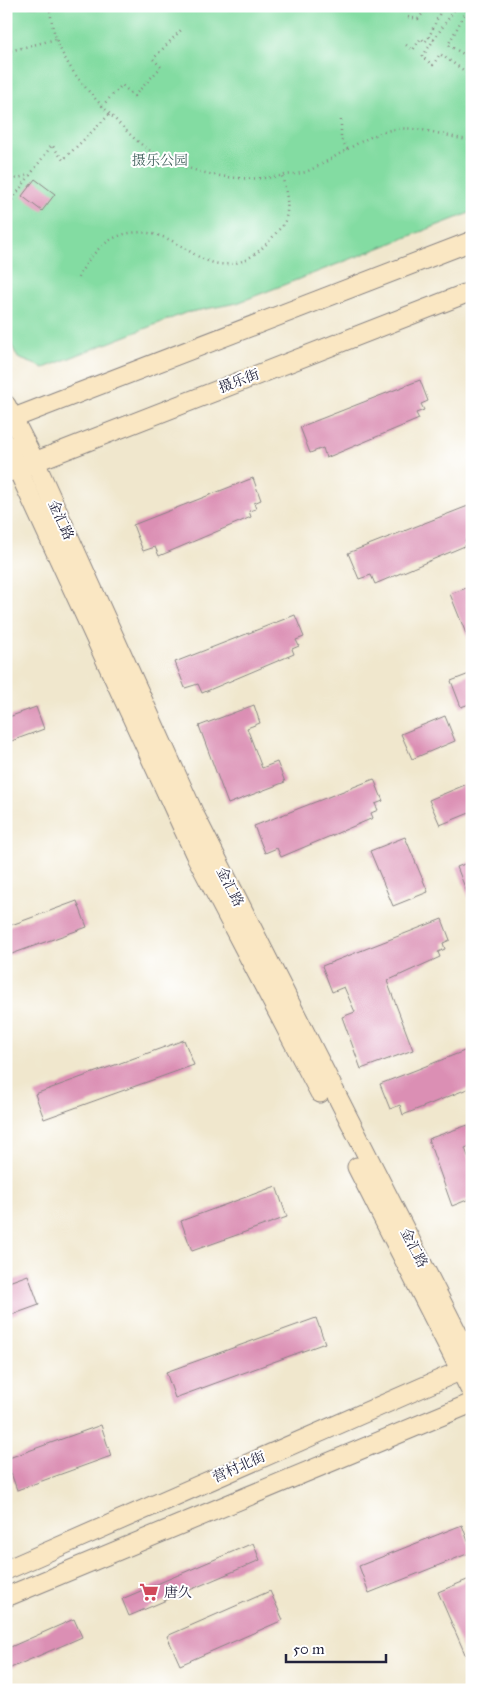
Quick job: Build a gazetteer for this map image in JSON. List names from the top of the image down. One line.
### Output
{"streets":{"street":["摄乐街","金汇路","营村北街"]},"crossings":[["摄乐街","金汇路"],["金汇路","营村北街"]],"parks":["摄乐公园"],"places":{"supermarket":["唐久"]},"scale_bar":"50 m"}
